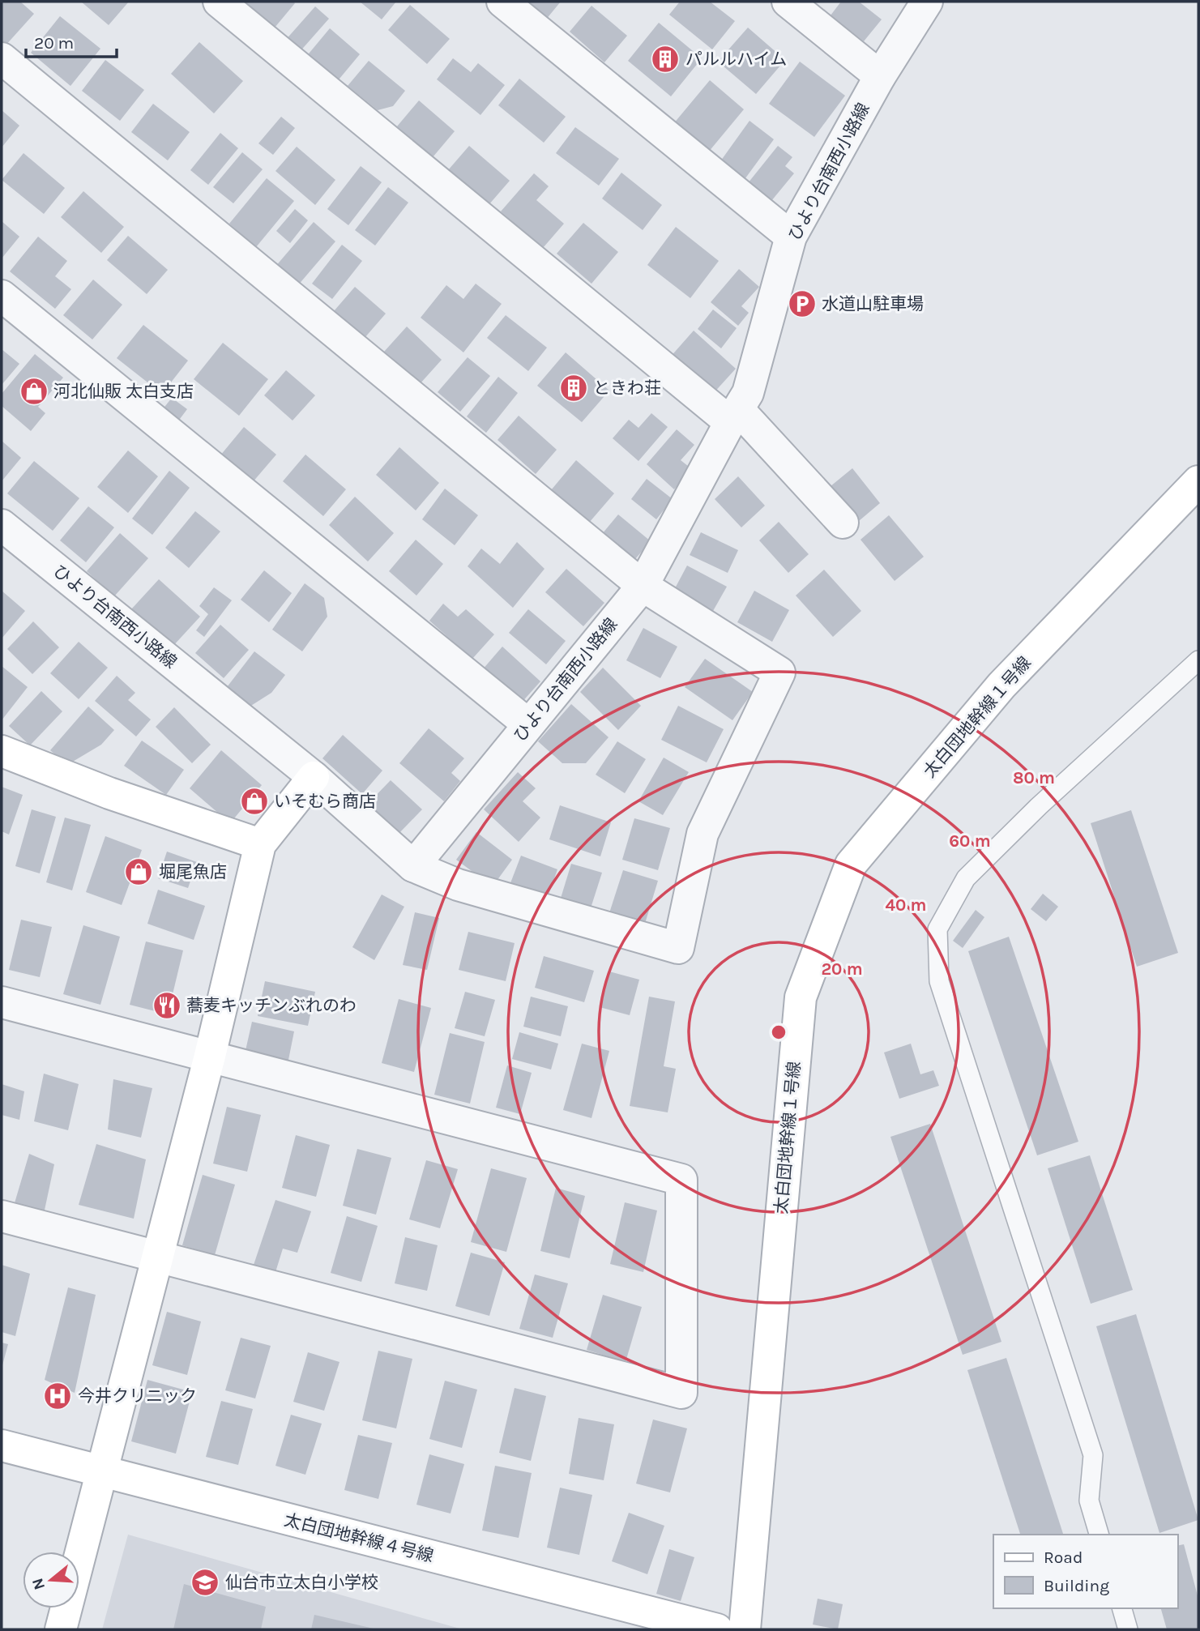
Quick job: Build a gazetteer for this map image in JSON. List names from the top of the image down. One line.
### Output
{"streets":{"street":["ひより台南西小路線","太白団地幹線１号線","太白団地幹線４号線"]},"places":{"building":["パルルハイム","ときわ荘"],"parking":["水道山駐車場"],"shop":["河北仙販 太白支店","いそむら商店","堀尾魚店"],"restaurant":["蕎麦キッチンぶれのわ"],"hospital":["今井クリニック"],"school or university":["仙台市立太白小学校"]},"legend":["Road","Building"],"scale_bar":"20 m","north":"left","rings":["80 m","60 m","40 m","20 m"]}
